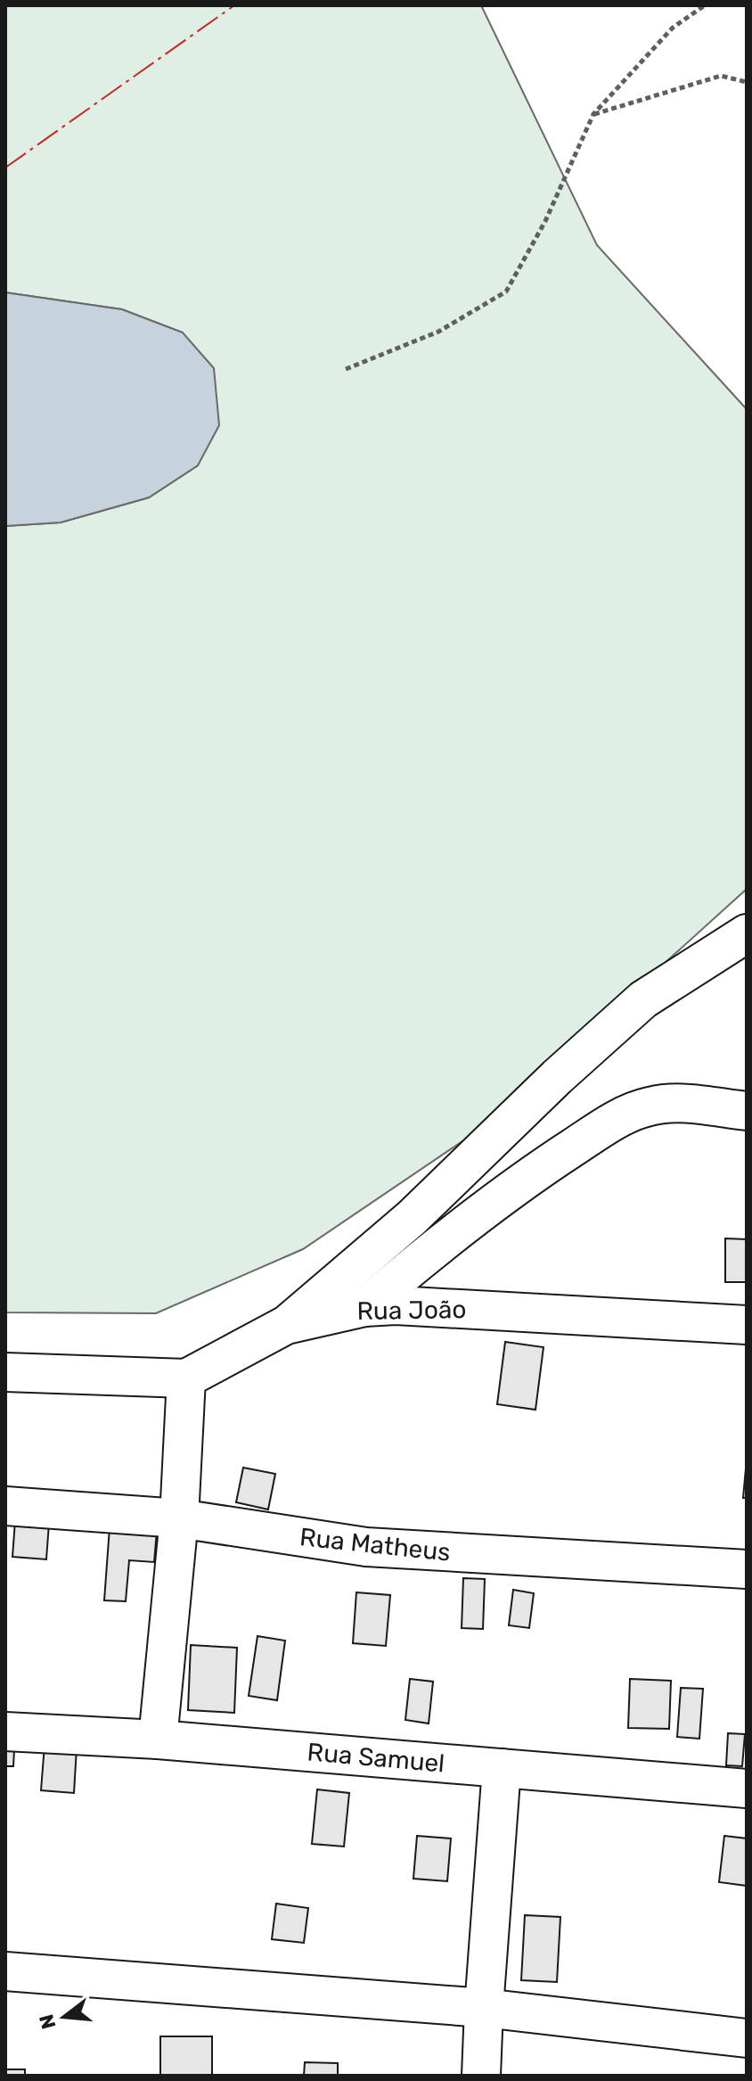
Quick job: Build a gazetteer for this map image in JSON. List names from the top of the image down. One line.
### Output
{"streets":{"street":["Rua João","Rua Matheus","Rua Samuel"]},"north":"left"}
